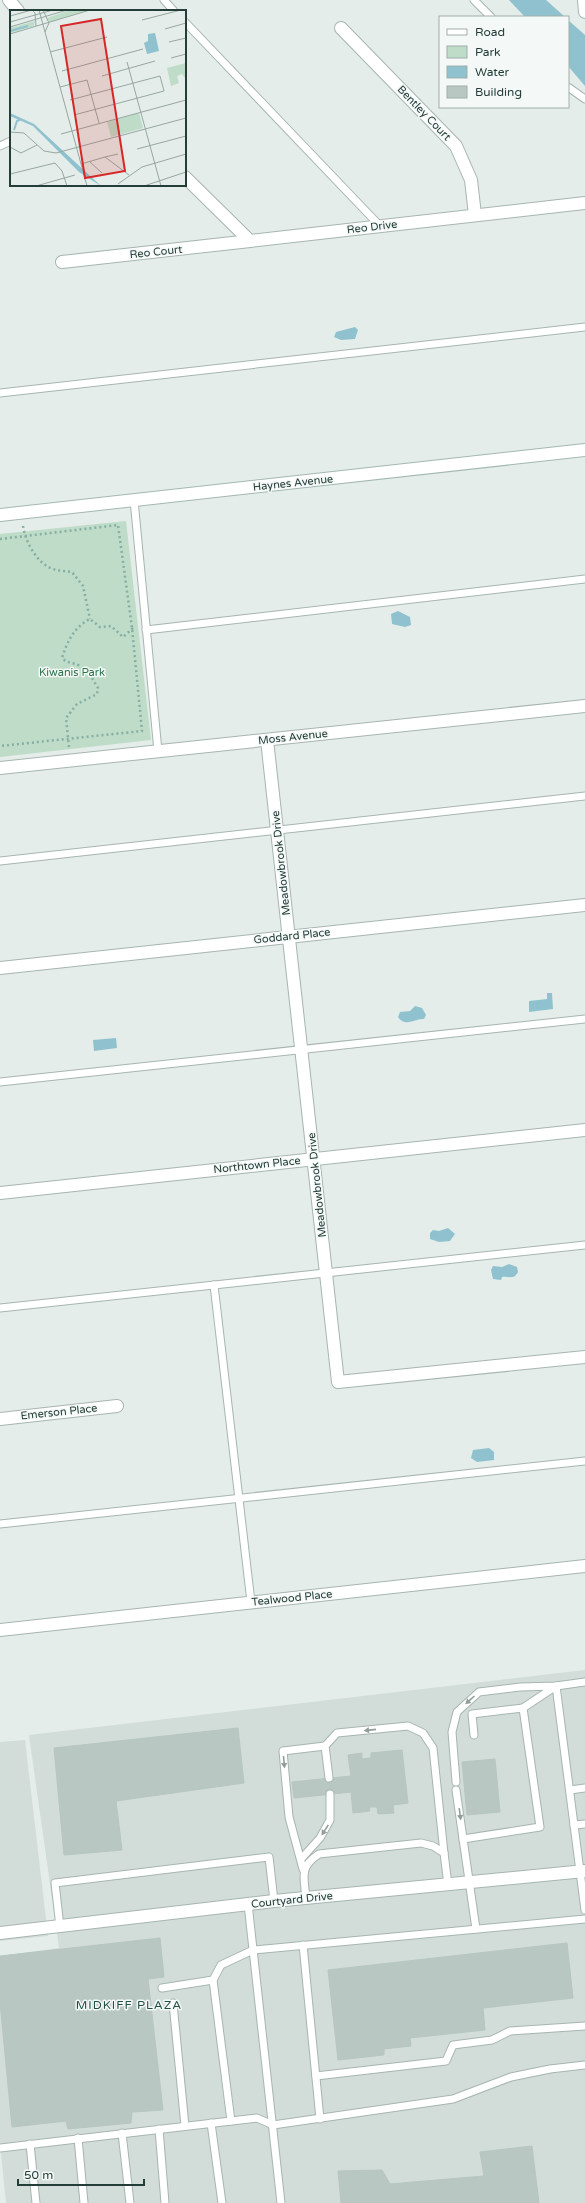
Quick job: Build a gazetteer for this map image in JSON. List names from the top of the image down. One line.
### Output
{"streets":{"street":["Bentley Court","Reo Drive","Reo Court","Haynes Avenue","Moss Avenue","Meadowbrook Drive","Goddard Place","Northtown Place","Emerson Place","Tealwood Place","Courtyard Drive"]},"crossings":[["Bentley Court","Reo Drive"],["Reo Drive","Reo Court"],["Moss Avenue","Meadowbrook Drive"],["Meadowbrook Drive","Goddard Place"],["Meadowbrook Drive","Northtown Place"]],"districts":["MIDKIFF PLAZA"],"parks":["Kiwanis Park"],"legend":["Road","Park","Water","Building"],"scale_bar":"50 m"}
